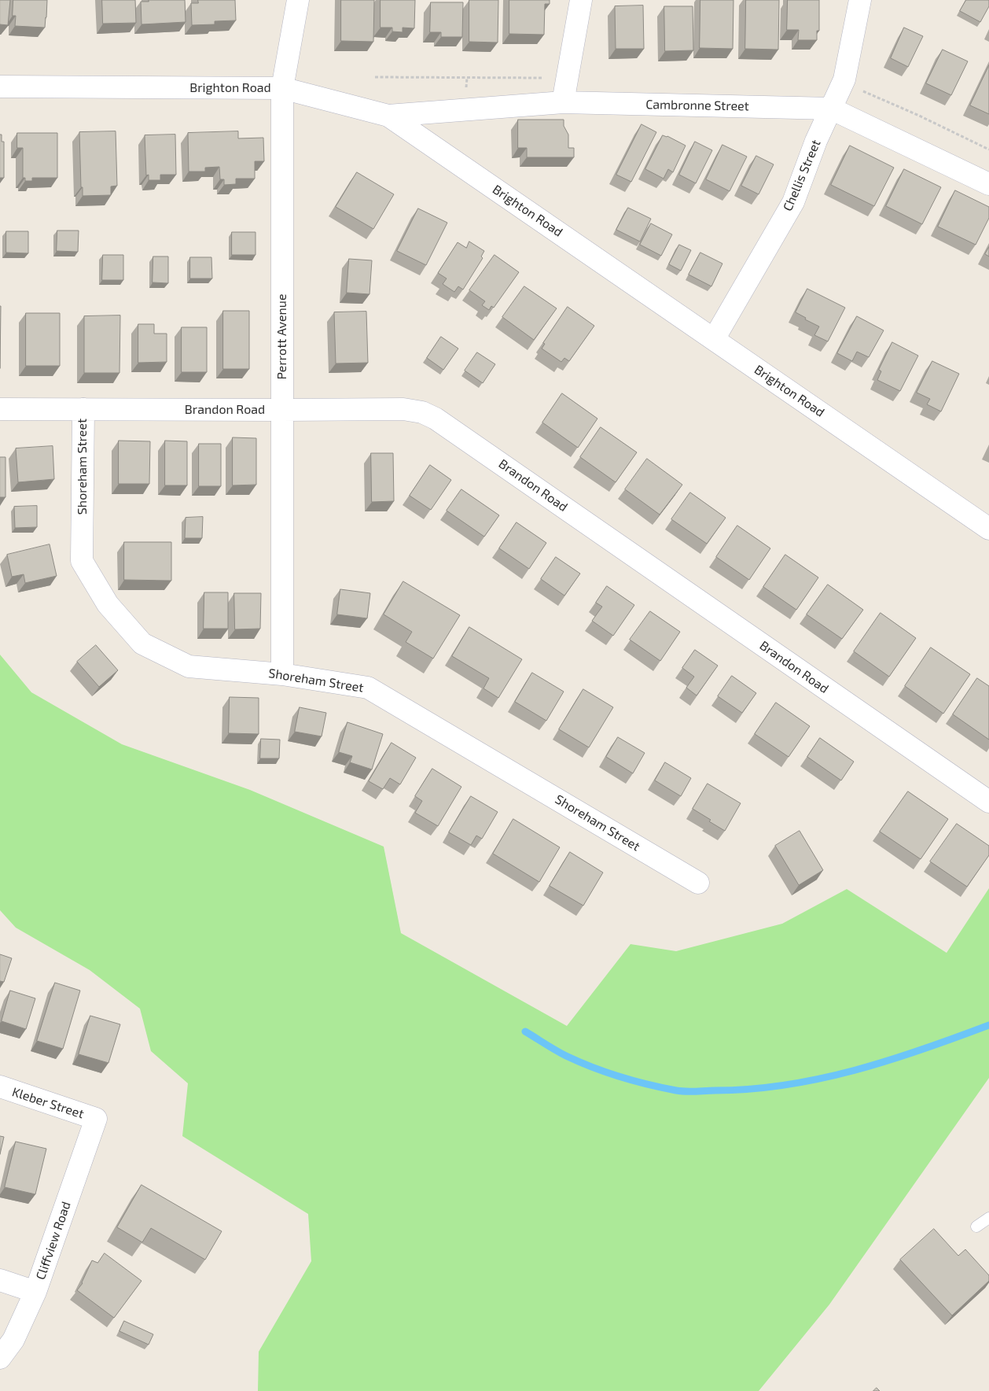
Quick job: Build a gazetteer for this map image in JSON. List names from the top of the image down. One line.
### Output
{"streets":{"street":["Brighton Road","Cambronne Street","Chellis Street","Perrott Avenue","Brandon Road","Shoreham Street","Kleber Street","Cliffview Road"]},"crossings":[["Brighton Road","Cambronne Street"],["Brighton Road","Chellis Street"],["Brighton Road","Perrott Avenue"],["Cambronne Street","Chellis Street"],["Perrott Avenue","Brandon Road"],["Perrott Avenue","Shoreham Street"],["Brandon Road","Shoreham Street"],["Kleber Street","Cliffview Road"]]}
